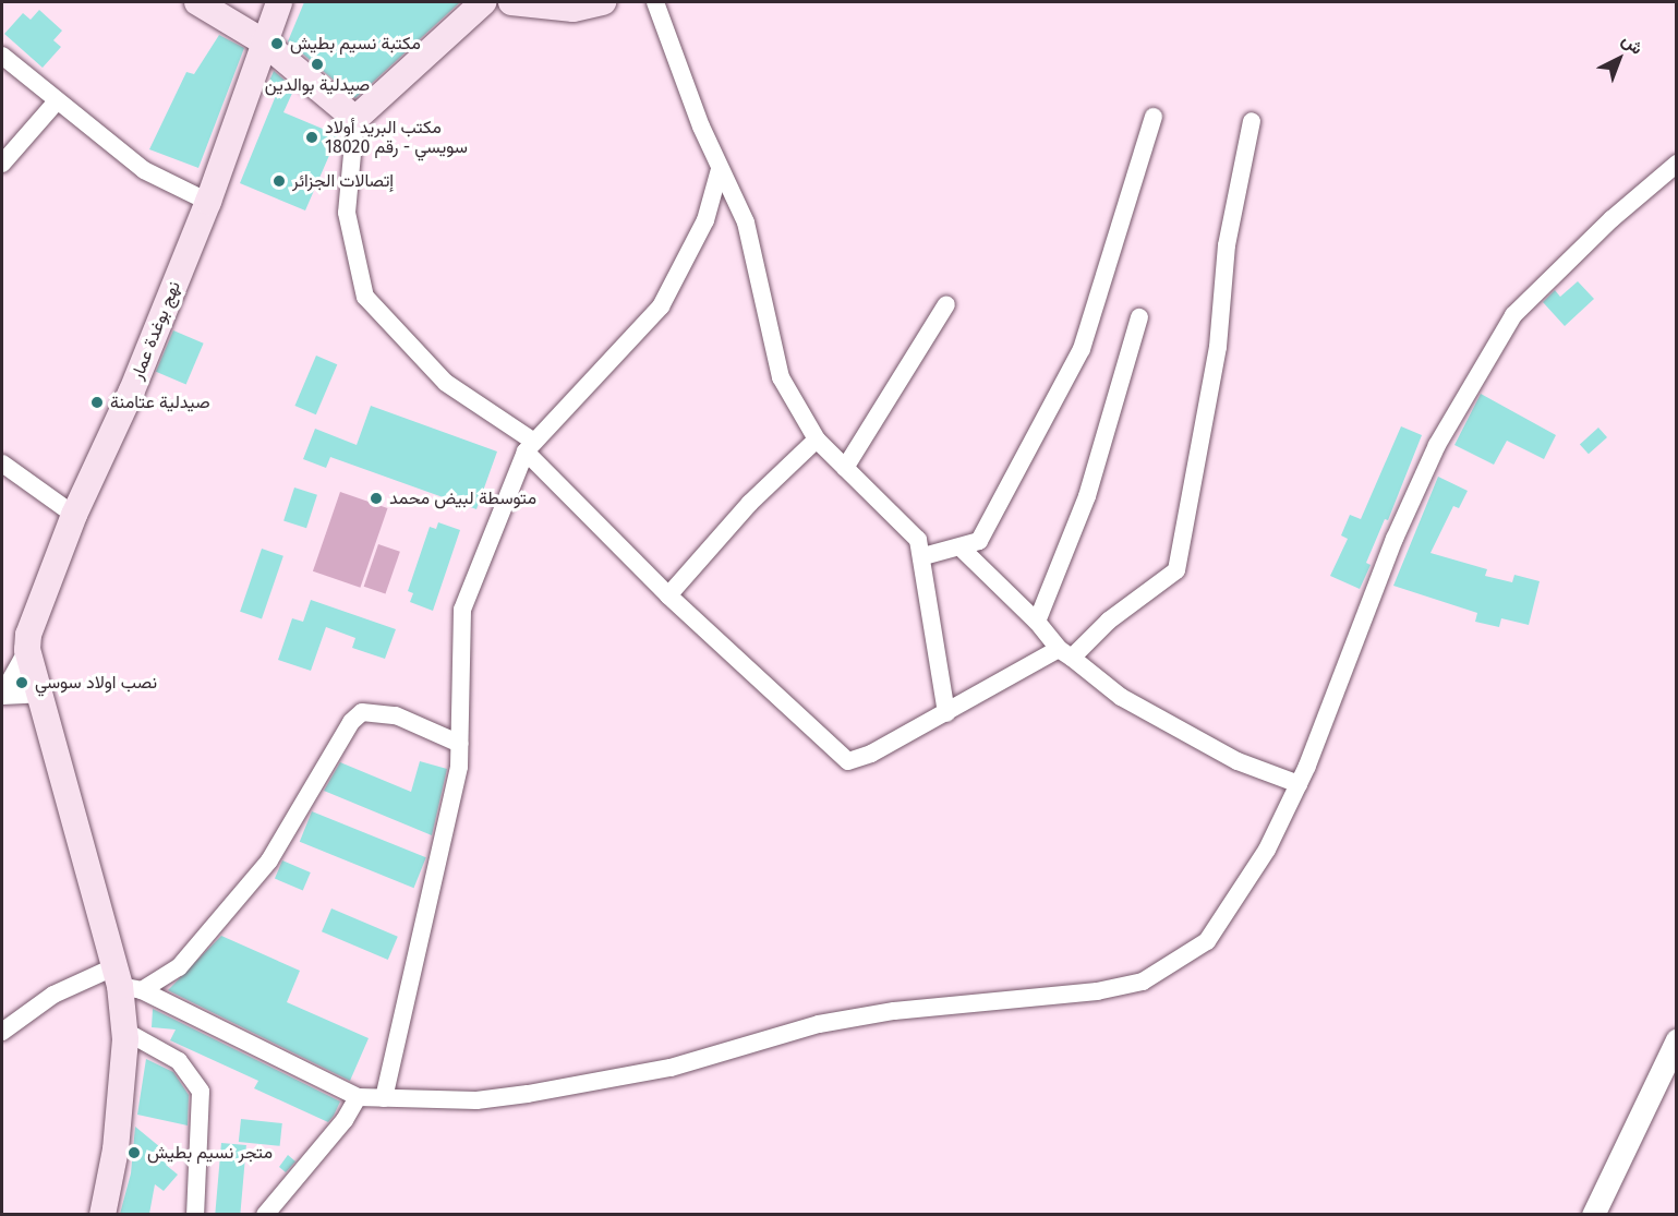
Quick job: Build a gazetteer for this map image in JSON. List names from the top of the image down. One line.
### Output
{"streets":{"main road":["نهج بوغدة عمار"]},"places":["مكتبة نسيم بطيش","صيدلية بوالدين","مكتب البريد أولاد سويسي - رقم 18020","إتصالات الجزائر","صيدلية عتامنة","متوسطة لبيض محمد","نصب اولاد سوسي","متجر نسيم بطيش"],"north":"top right"}
